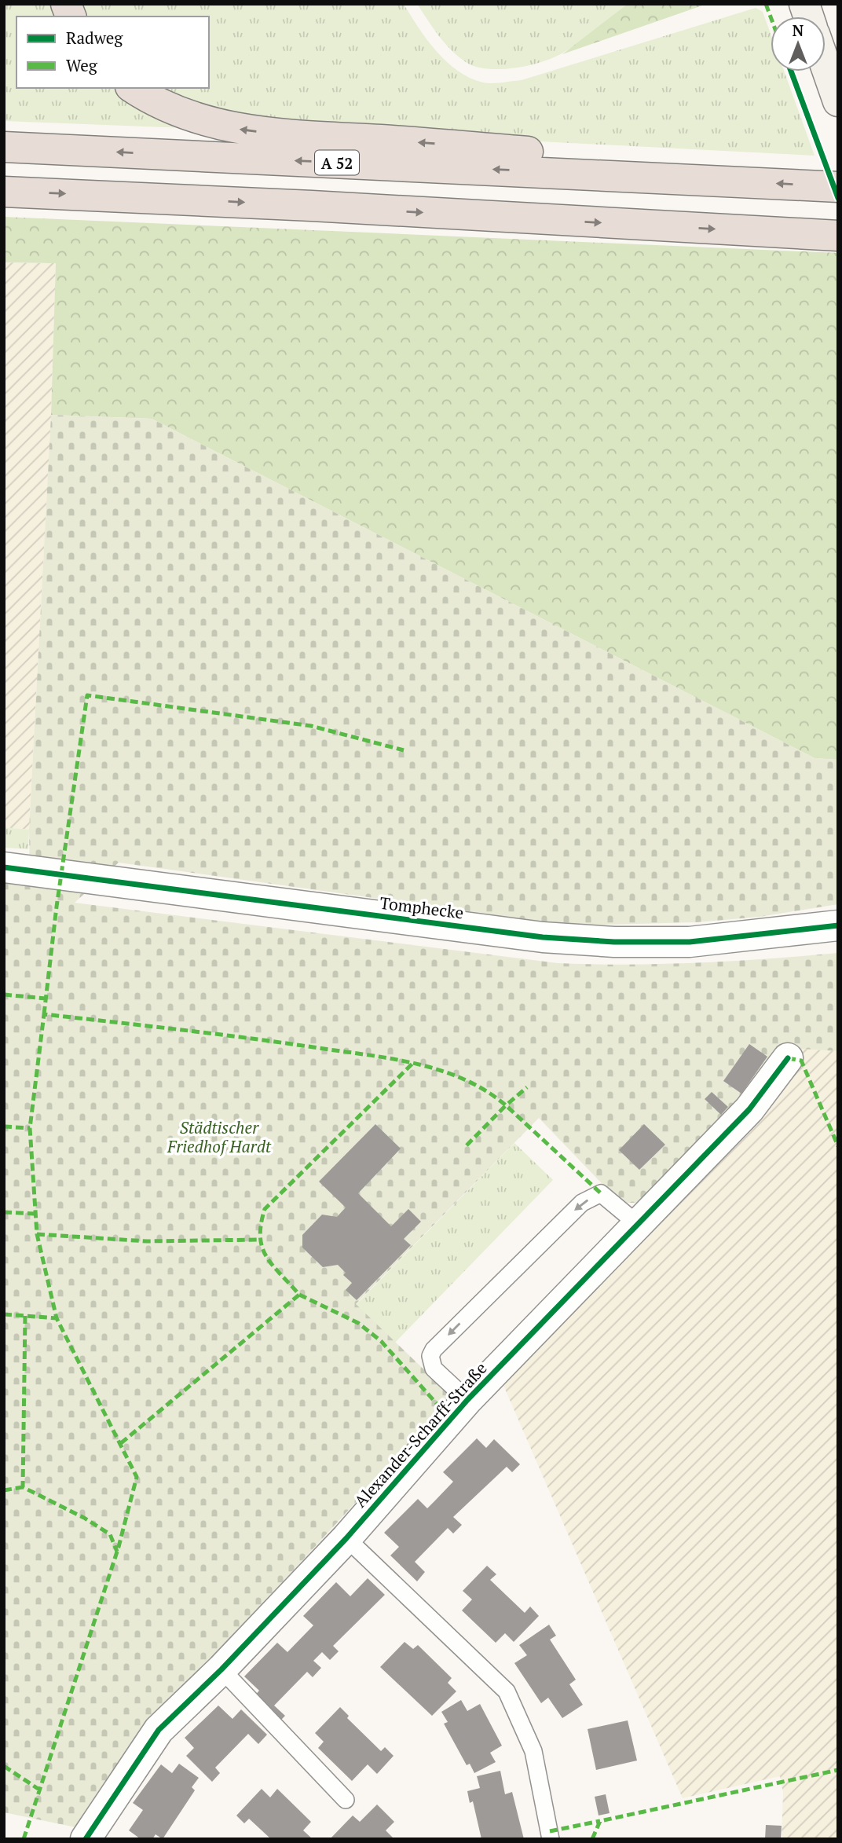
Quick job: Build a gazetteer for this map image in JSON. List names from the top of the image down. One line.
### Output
{"streets":{"highway":["A 52"],"street":["Tomphecke","Alexander-Scharff-Straße"]},"parks":["Städtischer Friedhof Hardt"],"legend":["Radweg","Weg"],"north":"top"}
